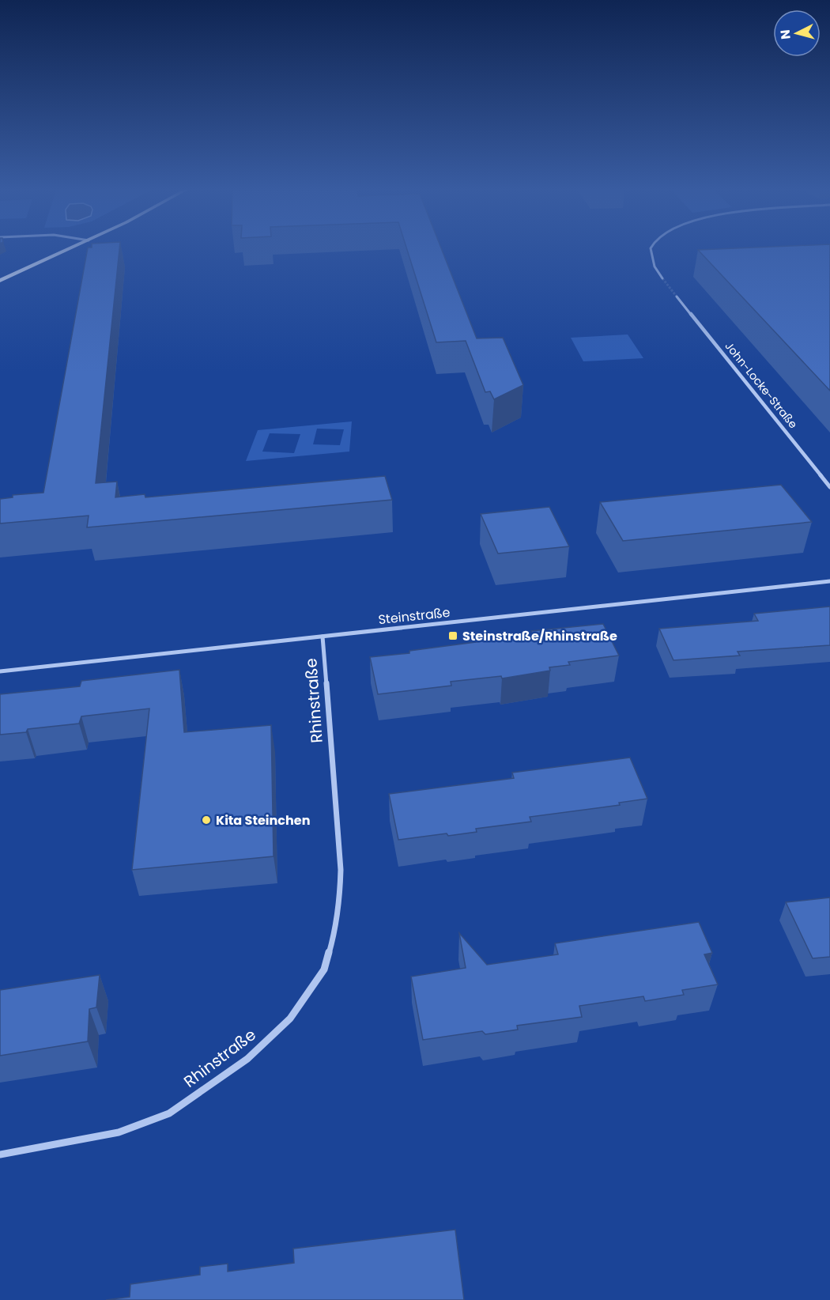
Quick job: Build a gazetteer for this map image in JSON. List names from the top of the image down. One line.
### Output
{"streets":{"street":["John-Locke-Straße","Steinstraße","Rhinstraße"]},"crossings":[["Steinstraße","Rhinstraße"]],"places":{"transit":["Steinstraße/Rhinstraße"],"other":["Kita Steinchen"]},"north":"left"}
